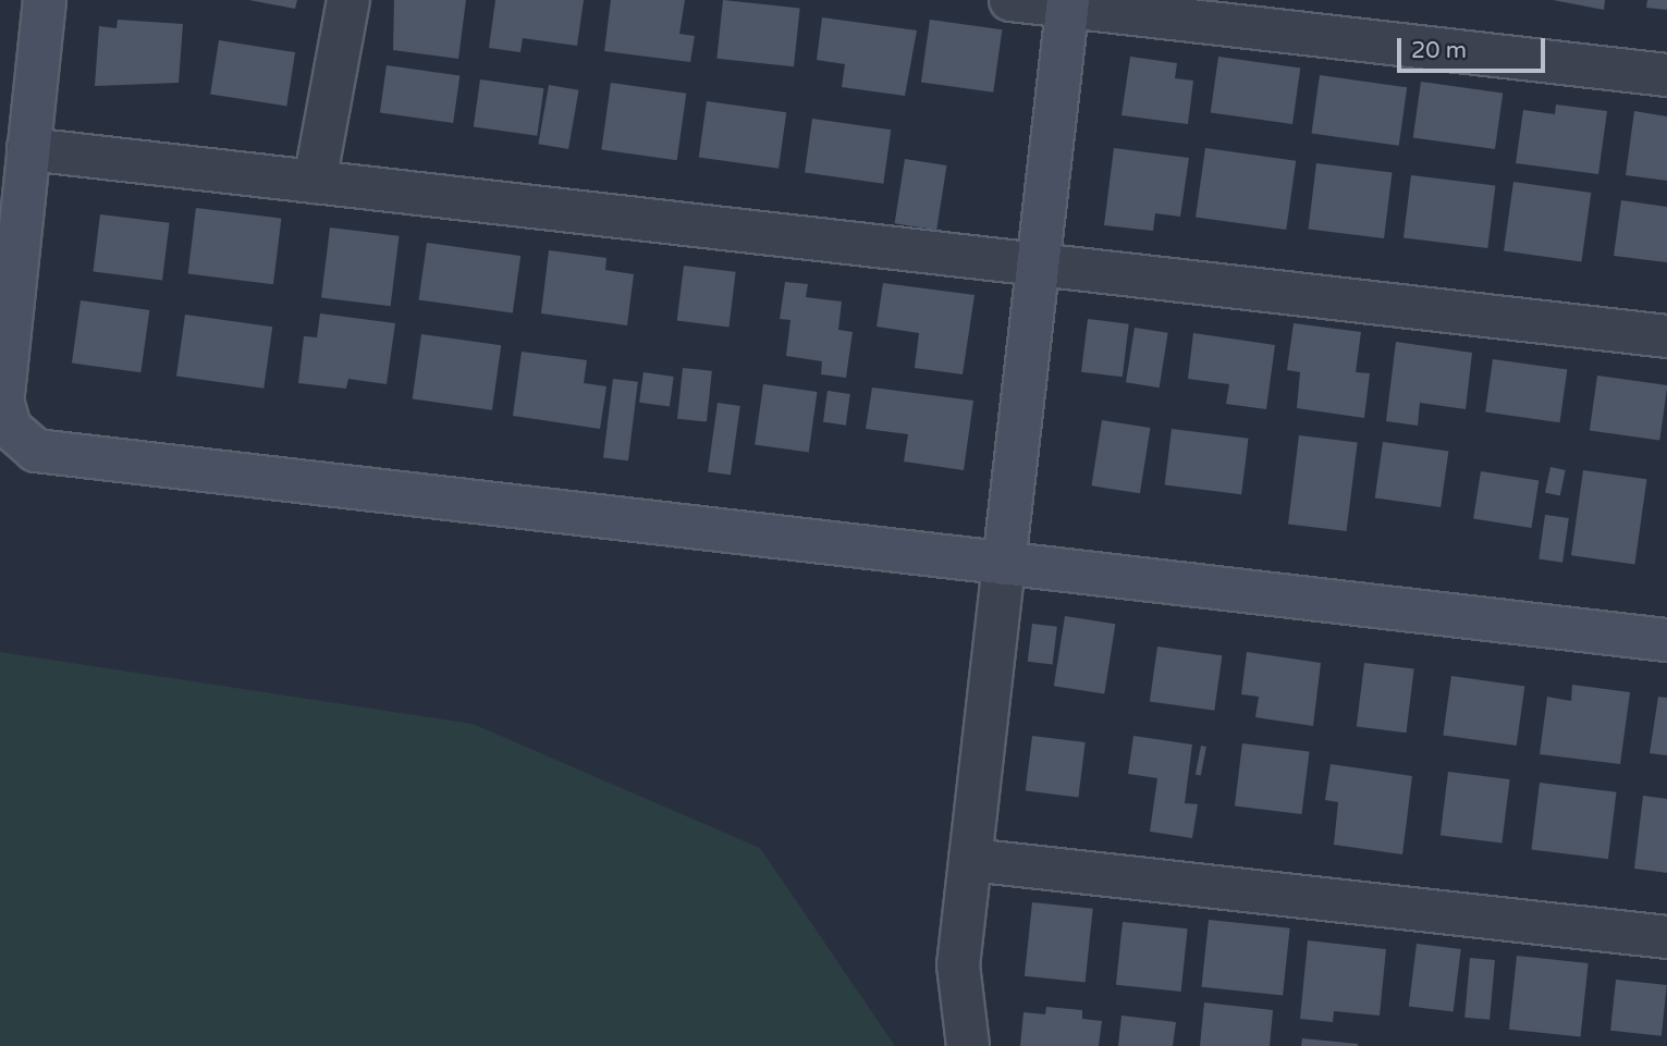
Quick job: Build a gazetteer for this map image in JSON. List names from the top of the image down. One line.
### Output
{"scale_bar":"20 m"}
